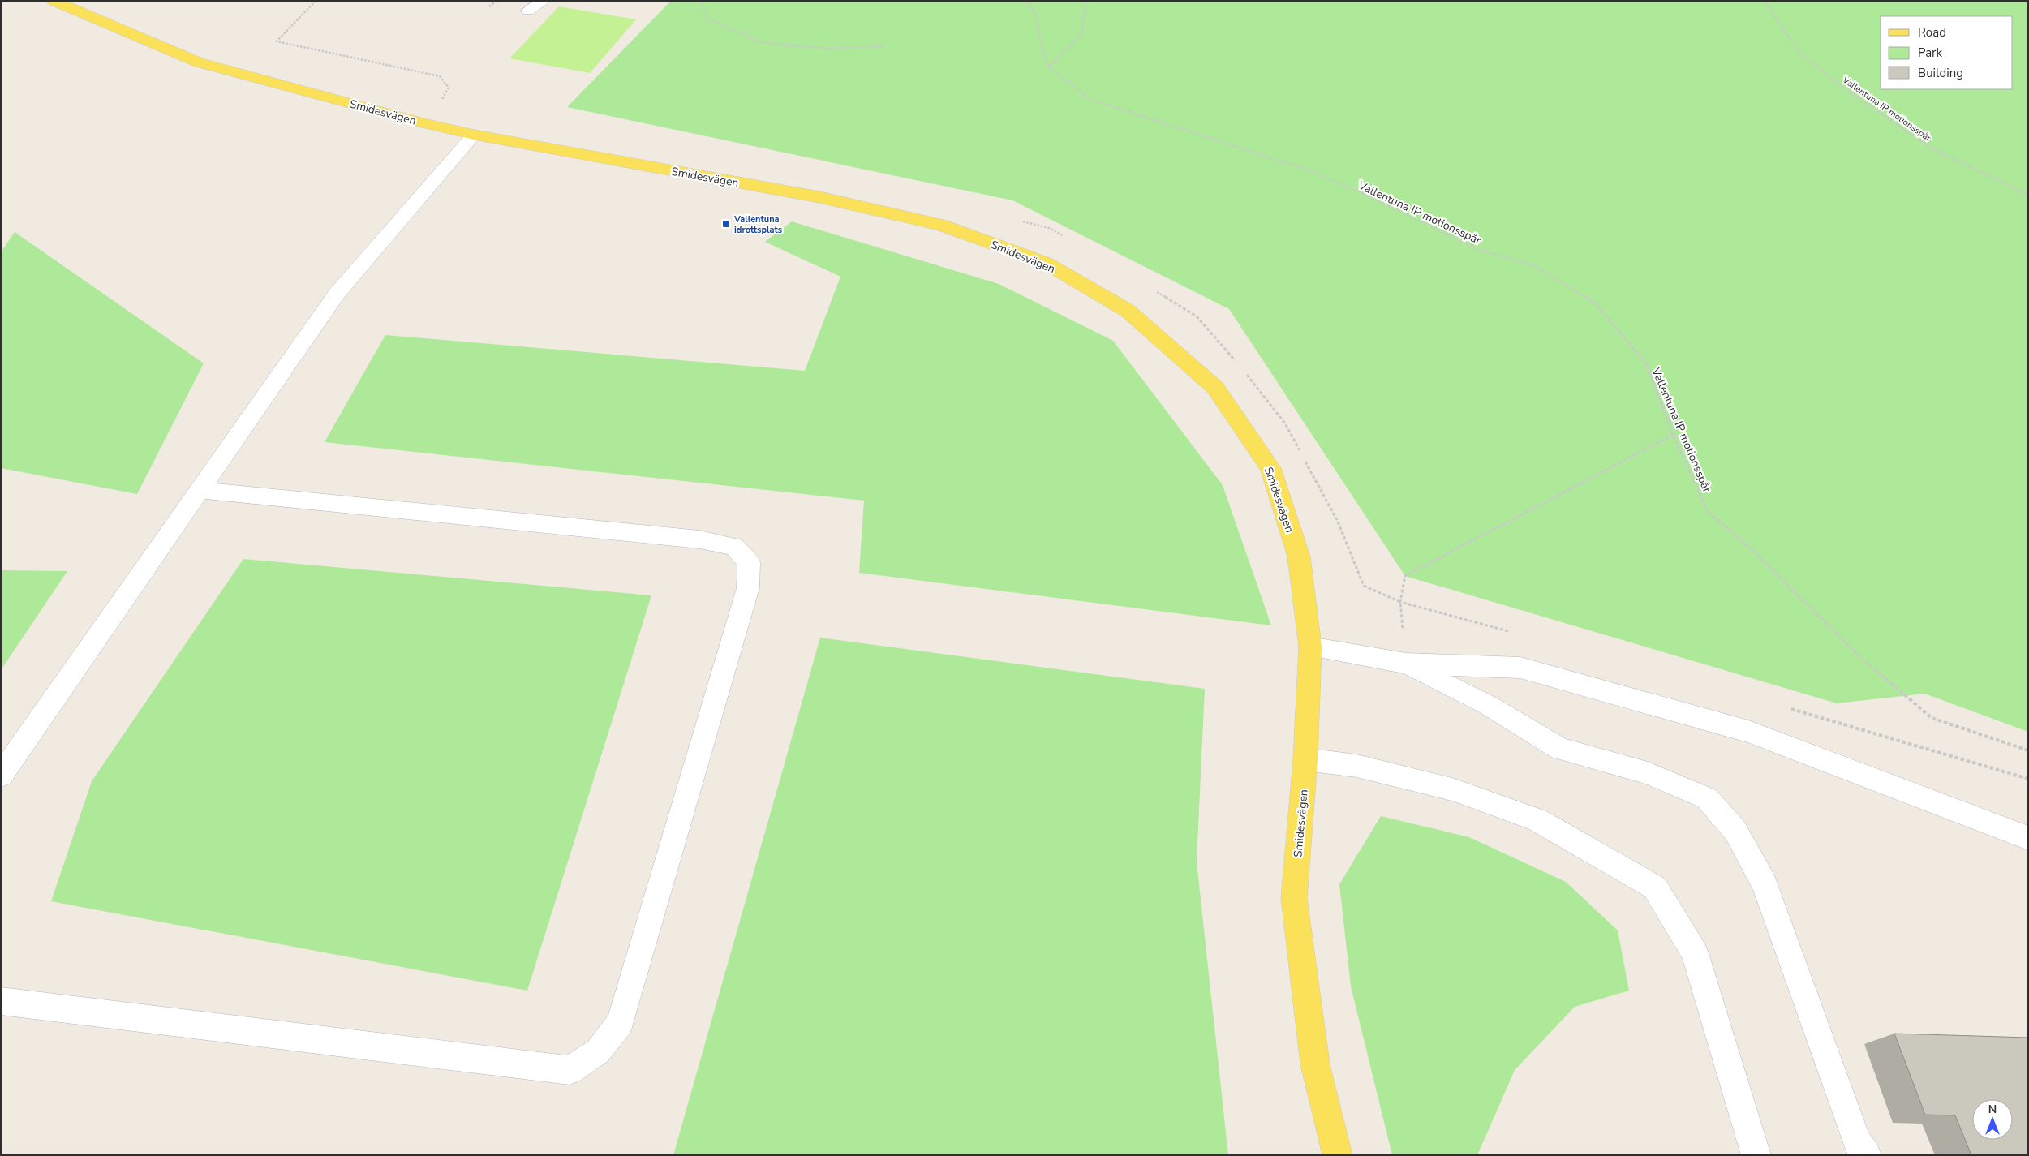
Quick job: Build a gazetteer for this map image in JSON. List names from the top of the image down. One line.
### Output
{"streets":{"main road":["Smidesvägen"],"path":["Vallentuna IP motionsspår"]},"places":{"transit":["Vallentuna idrottsplats"]},"legend":["Road","Park","Building"],"north":"top"}
